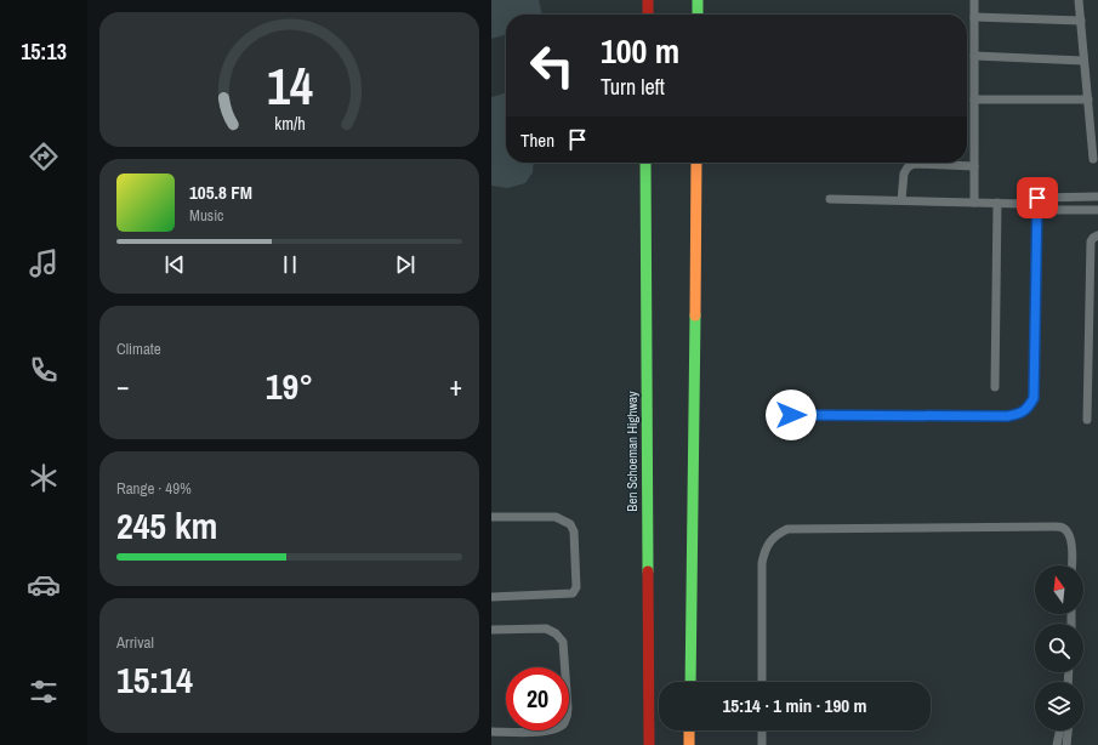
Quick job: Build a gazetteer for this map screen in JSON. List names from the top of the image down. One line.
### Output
{"streets":{"highway":["Ben Schoeman Highway"]},"north":"top","page":{"tabs":"15:13","turn":["100 m","Turn left"],"then":"Then","song":["105.8 FM","Music"],"tile":["Climate",["Range · 49%","245 km"],["Arrival","15:14"]],"heat":["−","19°","+"],"limit":"20","trip":"15:14 · 1 min · 190 m","gauge":["14","km/h"]}}
